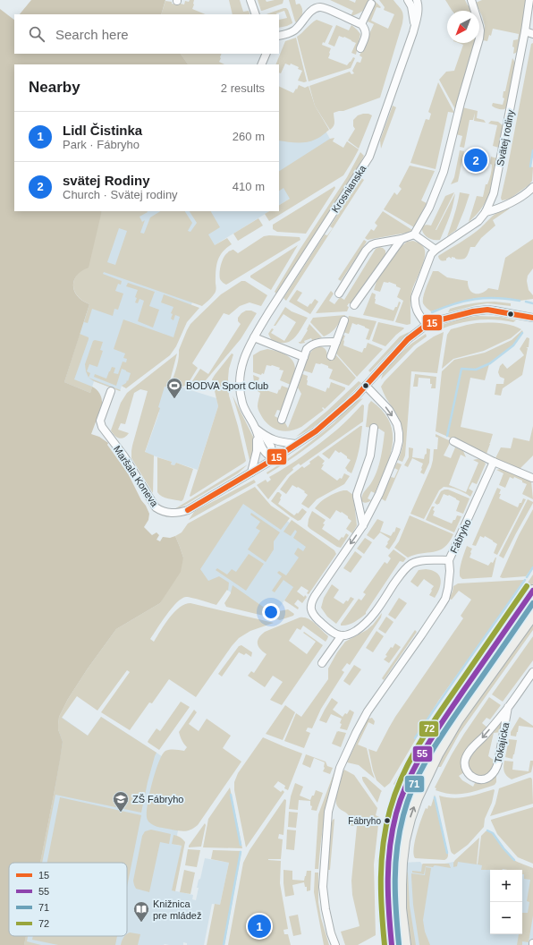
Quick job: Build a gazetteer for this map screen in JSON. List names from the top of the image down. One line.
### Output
{"streets":{"street":["Svätej rodiny","Krosnianska","Maršala Koneva","Fábryho","Tokajícka"]},"places":{"sports":["BODVA Sport Club"],"school or university":["ZŠ Fábryho"],"other":["Fábryho"],"library":["Knižnica pre mládež"]},"lines":["transit line 15","transit line 72","transit line 55","transit line 71"],"legend":["15","55","71","72"],"north":"bottom left","page":{"search":"Search here","heading":["Nearby","2 results"],"list":[{"mark":"1","name":"Lidl Čistinka","note":"Park · Fábryho","value":"260 m"},{"mark":"2","name":"svätej Rodiny","note":"Church · Svätej rodiny","value":"410 m"}],"pins":["2","1"],"map_buttons":["+","−"]}}
